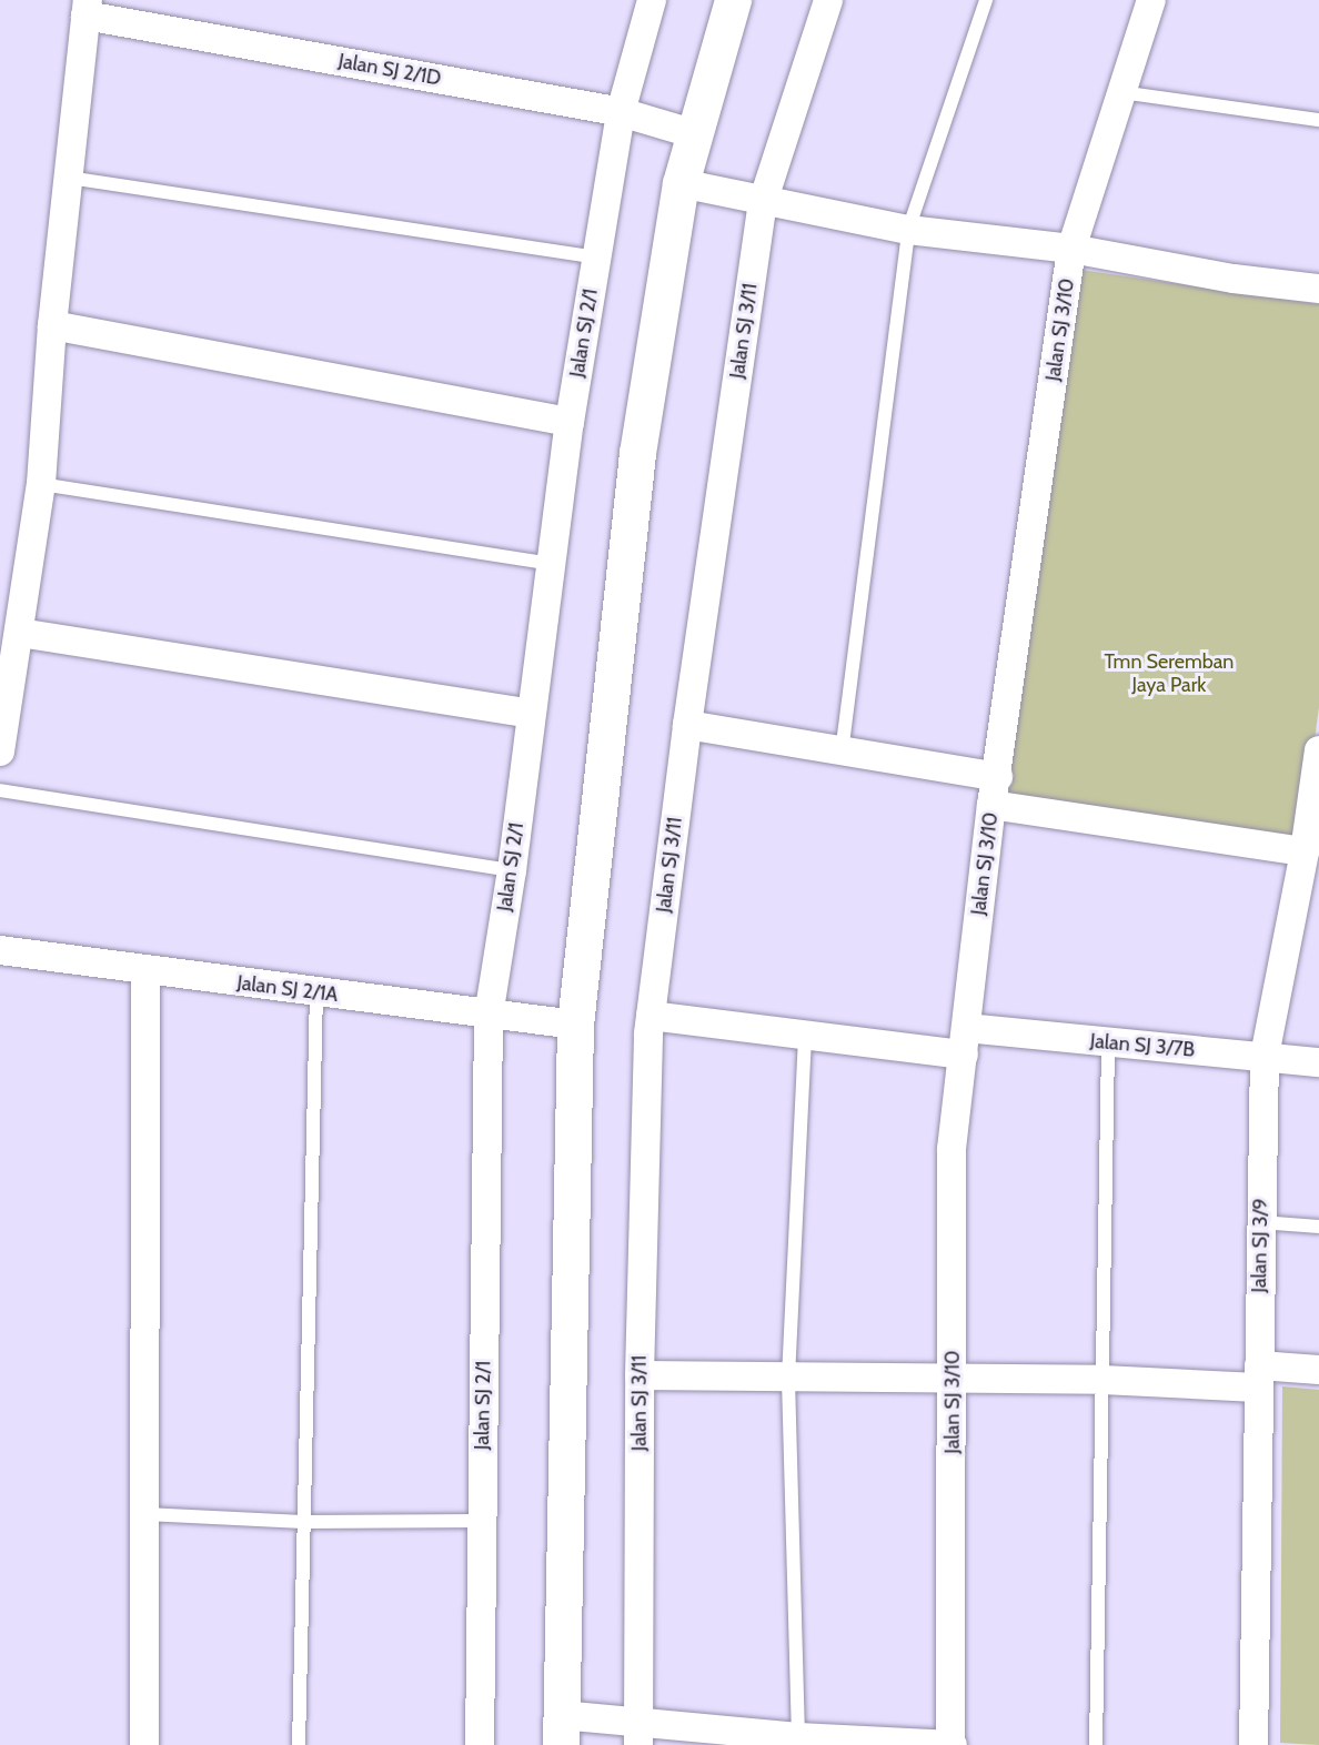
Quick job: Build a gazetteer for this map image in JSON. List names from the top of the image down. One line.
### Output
{"streets":{"street":["Jalan SJ 2/1D","Jalan SJ 3/10","Jalan SJ 3/11","Jalan SJ 2/1","Jalan SJ 2/1A","Jalan SJ 3/7B","Jalan SJ 3/9"]},"crossings":[["Jalan SJ 2/1D","Jalan SJ 2/1"],["Jalan SJ 3/10","Jalan SJ 3/7B"],["Jalan SJ 3/11","Jalan SJ 3/7B"],["Jalan SJ 2/1","Jalan SJ 2/1A"],["Jalan SJ 3/7B","Jalan SJ 3/9"]],"parks":["Tmn Seremban Jaya Park"]}
